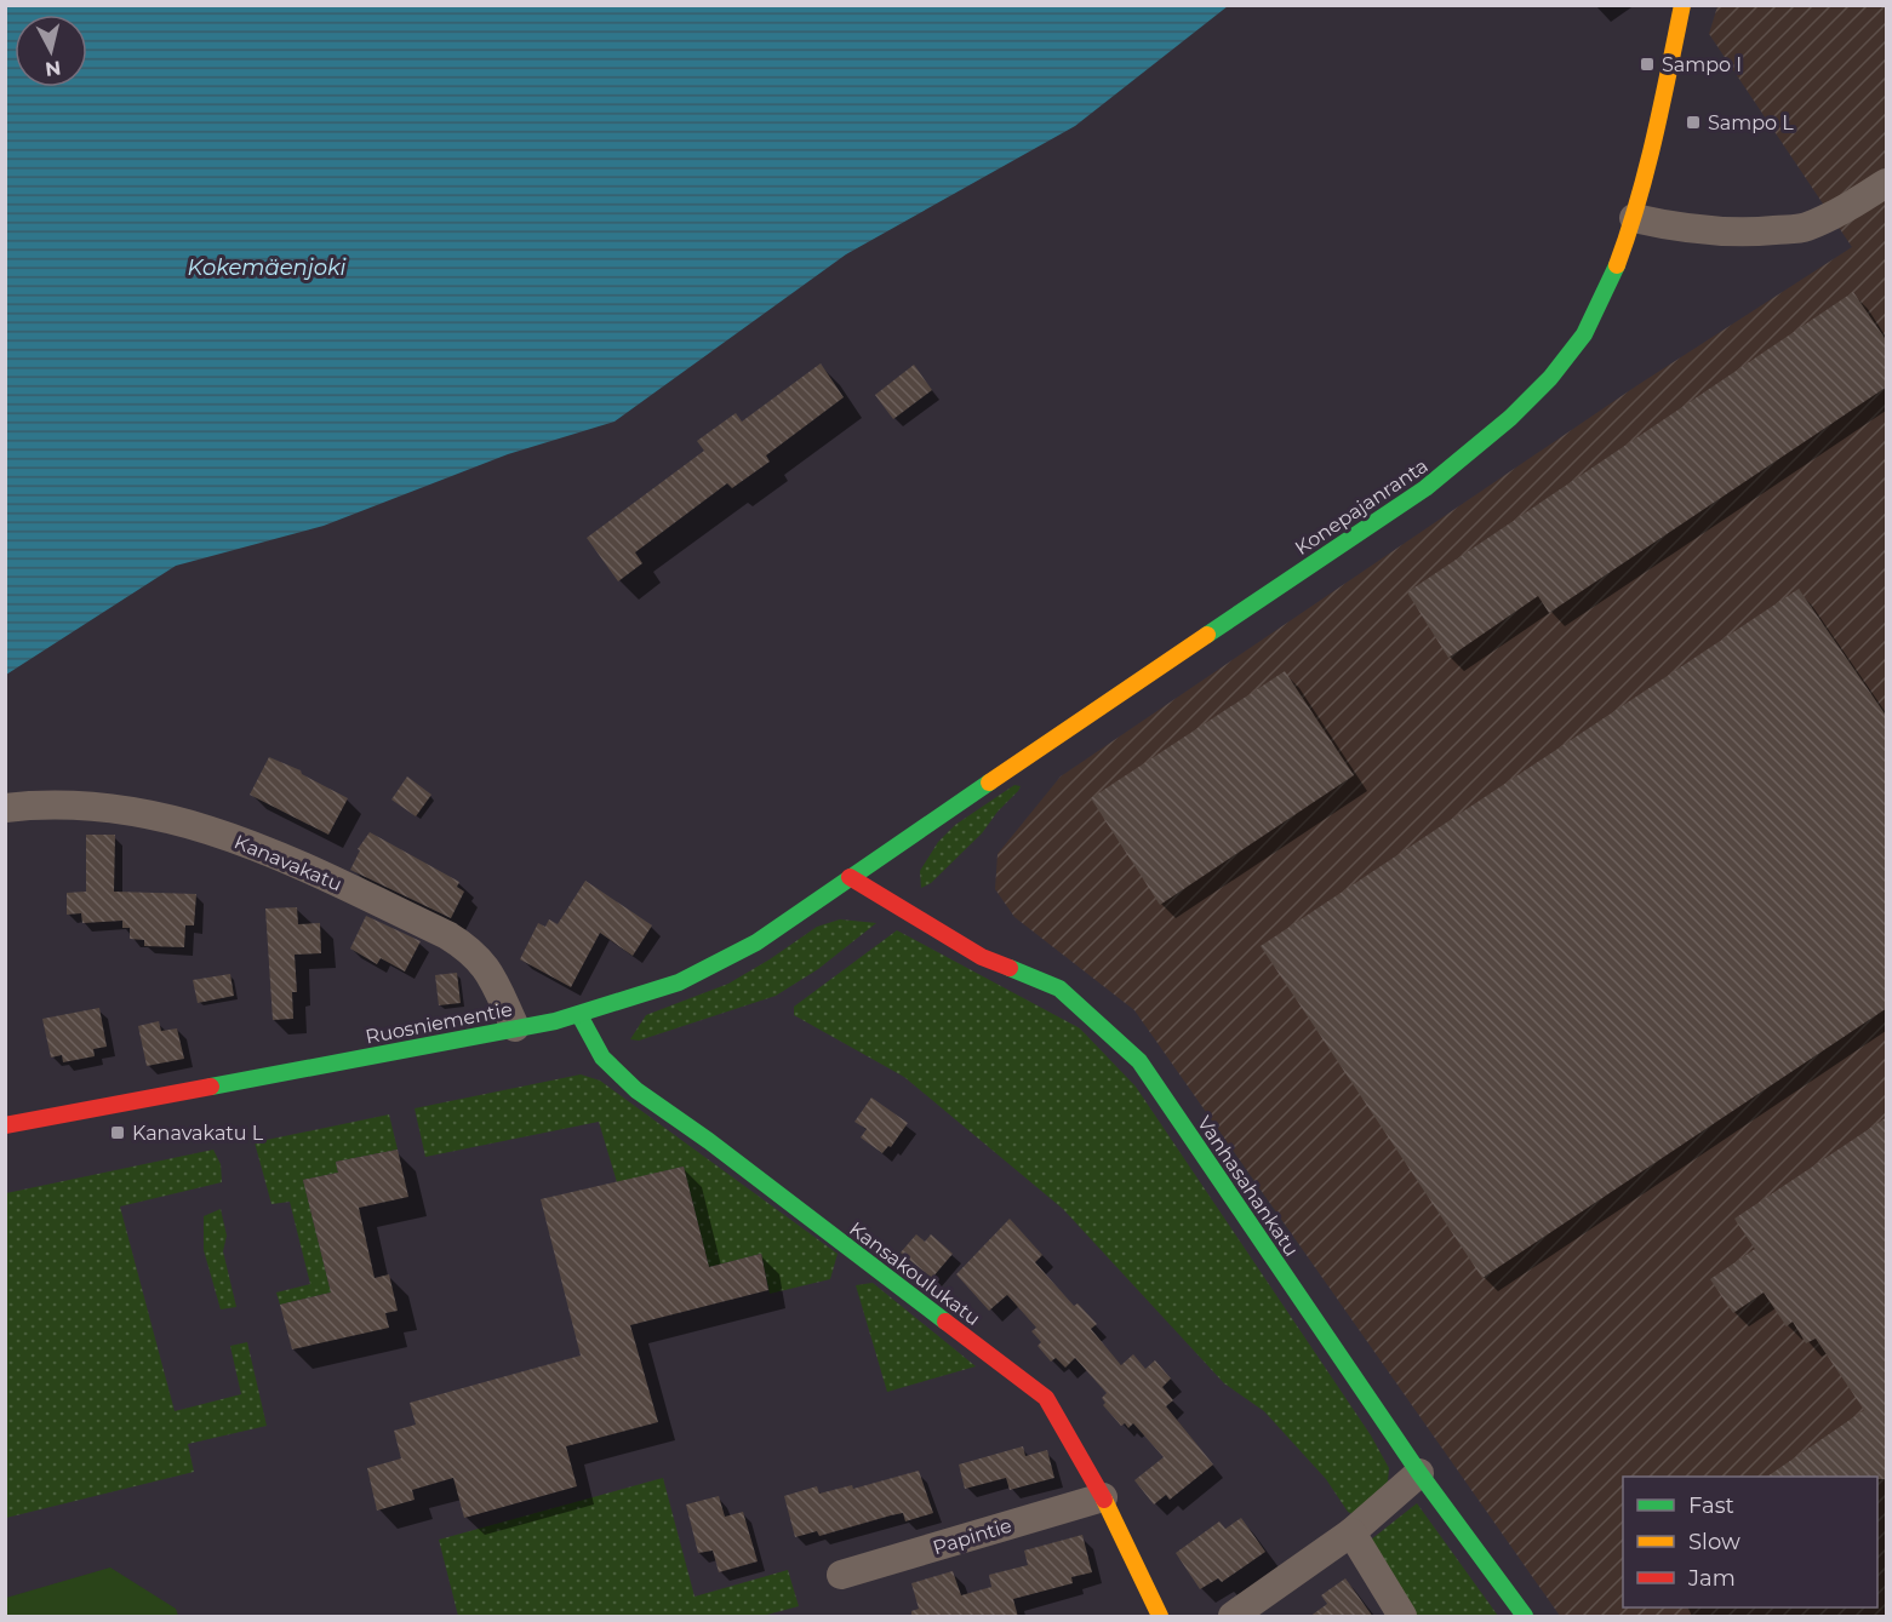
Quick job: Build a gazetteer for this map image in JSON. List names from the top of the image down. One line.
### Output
{"streets":{"main road":["Konepajanranta","Ruosniementie","Vanhasahankatu","Kansakoulukatu"],"street":["Kanavakatu","Papintie"]},"crossings":[["Konepajanranta","Ruosniementie"],["Konepajanranta","Vanhasahankatu"],["Kanavakatu","Ruosniementie"],["Ruosniementie","Vanhasahankatu"],["Ruosniementie","Kansakoulukatu"],["Kansakoulukatu","Papintie"]],"water":["Kokemäenjoki"],"places":{"transit":["Sampo I","Sampo L","Kanavakatu L"]},"legend":["Fast","Slow","Jam"],"north":"bottom"}
